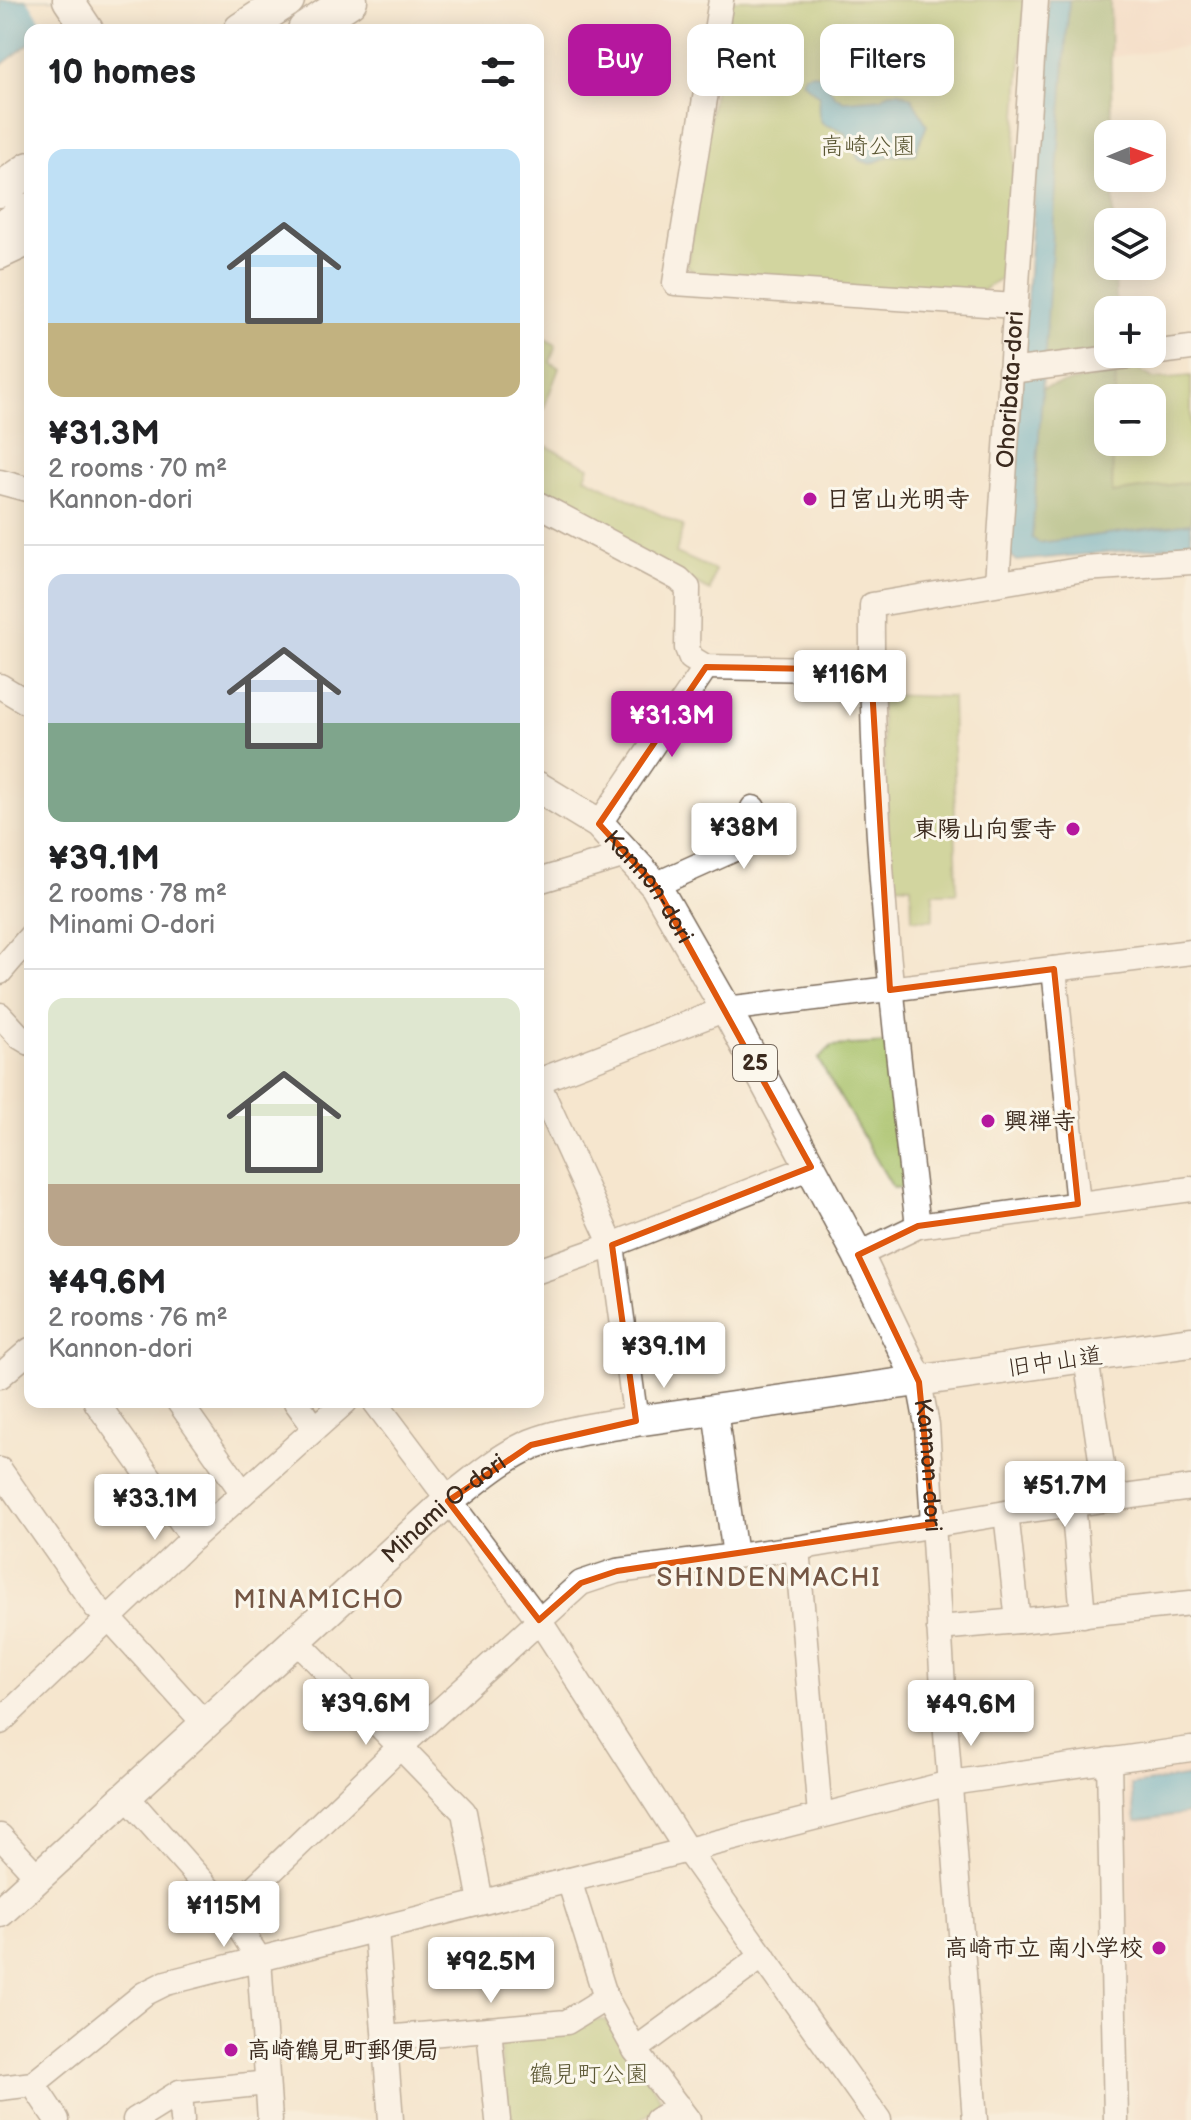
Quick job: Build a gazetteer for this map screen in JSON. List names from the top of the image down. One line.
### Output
{"streets":{"main road":["Kannon-dori","25","旧中山道","Minami O-dori"],"street":["Ohoribata-dori"]},"crossings":[["Kannon-dori","旧中山道"],["Kannon-dori","Minami O-dori"],["旧中山道","Minami O-dori"]],"districts":["SHINDENMACHI","MINAMICHO"],"parks":["高崎公園","鶴見町公園"],"places":["日宮山光明寺","東陽山向雲寺","興禅寺","高崎市立 南小学校","高崎鶴見町郵便局"],"north":"right","page":{"chip":["Buy","Rent","Filters"],"heading":"10 homes","map_buttons":["+","−"],"list":[{"name":"¥31.3M","note":"2 rooms · 70 m² · Kannon-dori"},{"name":"¥39.1M","note":"2 rooms · 78 m² · Minami O-dori"},{"name":"¥49.6M","note":"2 rooms · 76 m² · Kannon-dori"}],"price":["¥116M","¥31.3M","¥38M","¥39.1M","¥51.7M","¥33.1M","¥39.6M","¥49.6M","¥115M","¥92.5M"]}}
